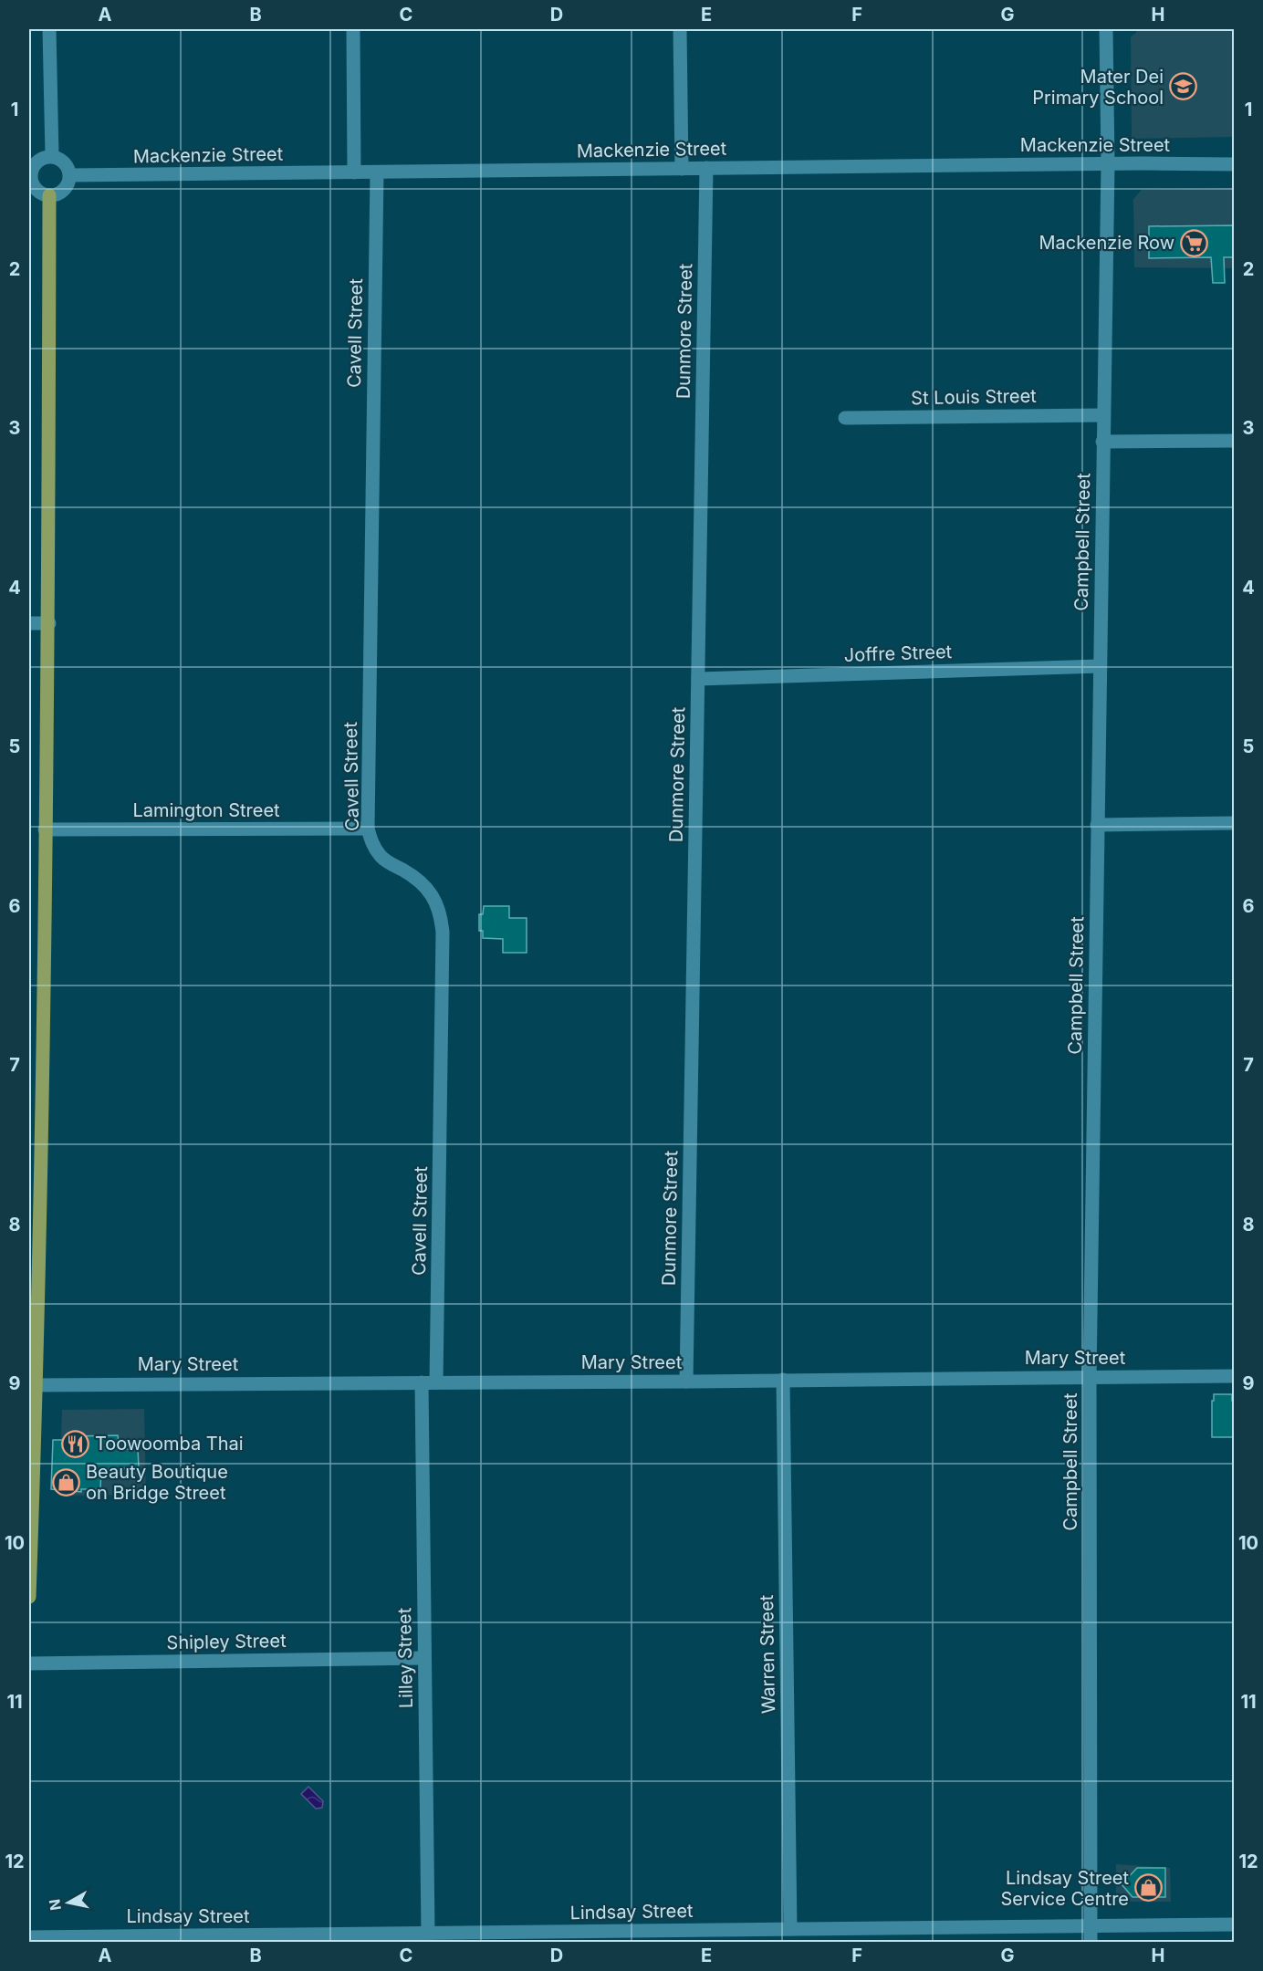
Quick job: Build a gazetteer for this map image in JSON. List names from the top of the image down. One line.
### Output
{"streets":{"street":["Mackenzie Street","Dunmore Street","Cavell Street","St Louis Street","Campbell Street","Joffre Street","Lamington Street","Mary Street","Shipley Street","Warren Street","Lilley Street","Lindsay Street"]},"crossings":[["Mackenzie Street","Dunmore Street"],["Mackenzie Street","Cavell Street"],["Mackenzie Street","Campbell Street"],["Dunmore Street","Joffre Street"],["Dunmore Street","Mary Street"],["Cavell Street","Lamington Street"],["Cavell Street","Mary Street"],["St Louis Street","Campbell Street"],["Campbell Street","Joffre Street"],["Campbell Street","Mary Street"],["Campbell Street","Lindsay Street"],["Mary Street","Warren Street"],["Mary Street","Lilley Street"],["Shipley Street","Lilley Street"],["Warren Street","Lindsay Street"],["Lilley Street","Lindsay Street"]],"places":{"school or university":["Mater Dei Primary School"],"supermarket":["Mackenzie Row"],"restaurant":["Toowoomba Thai"],"shop":["Beauty Boutique on Bridge Street","Lindsay Street Service Centre"]},"north":"left","grid":{"columns":["A","B","C","D","E","F","G","H"],"rows":["1","2","3","4","5","6","7","8","9","10","11","12"]}}
